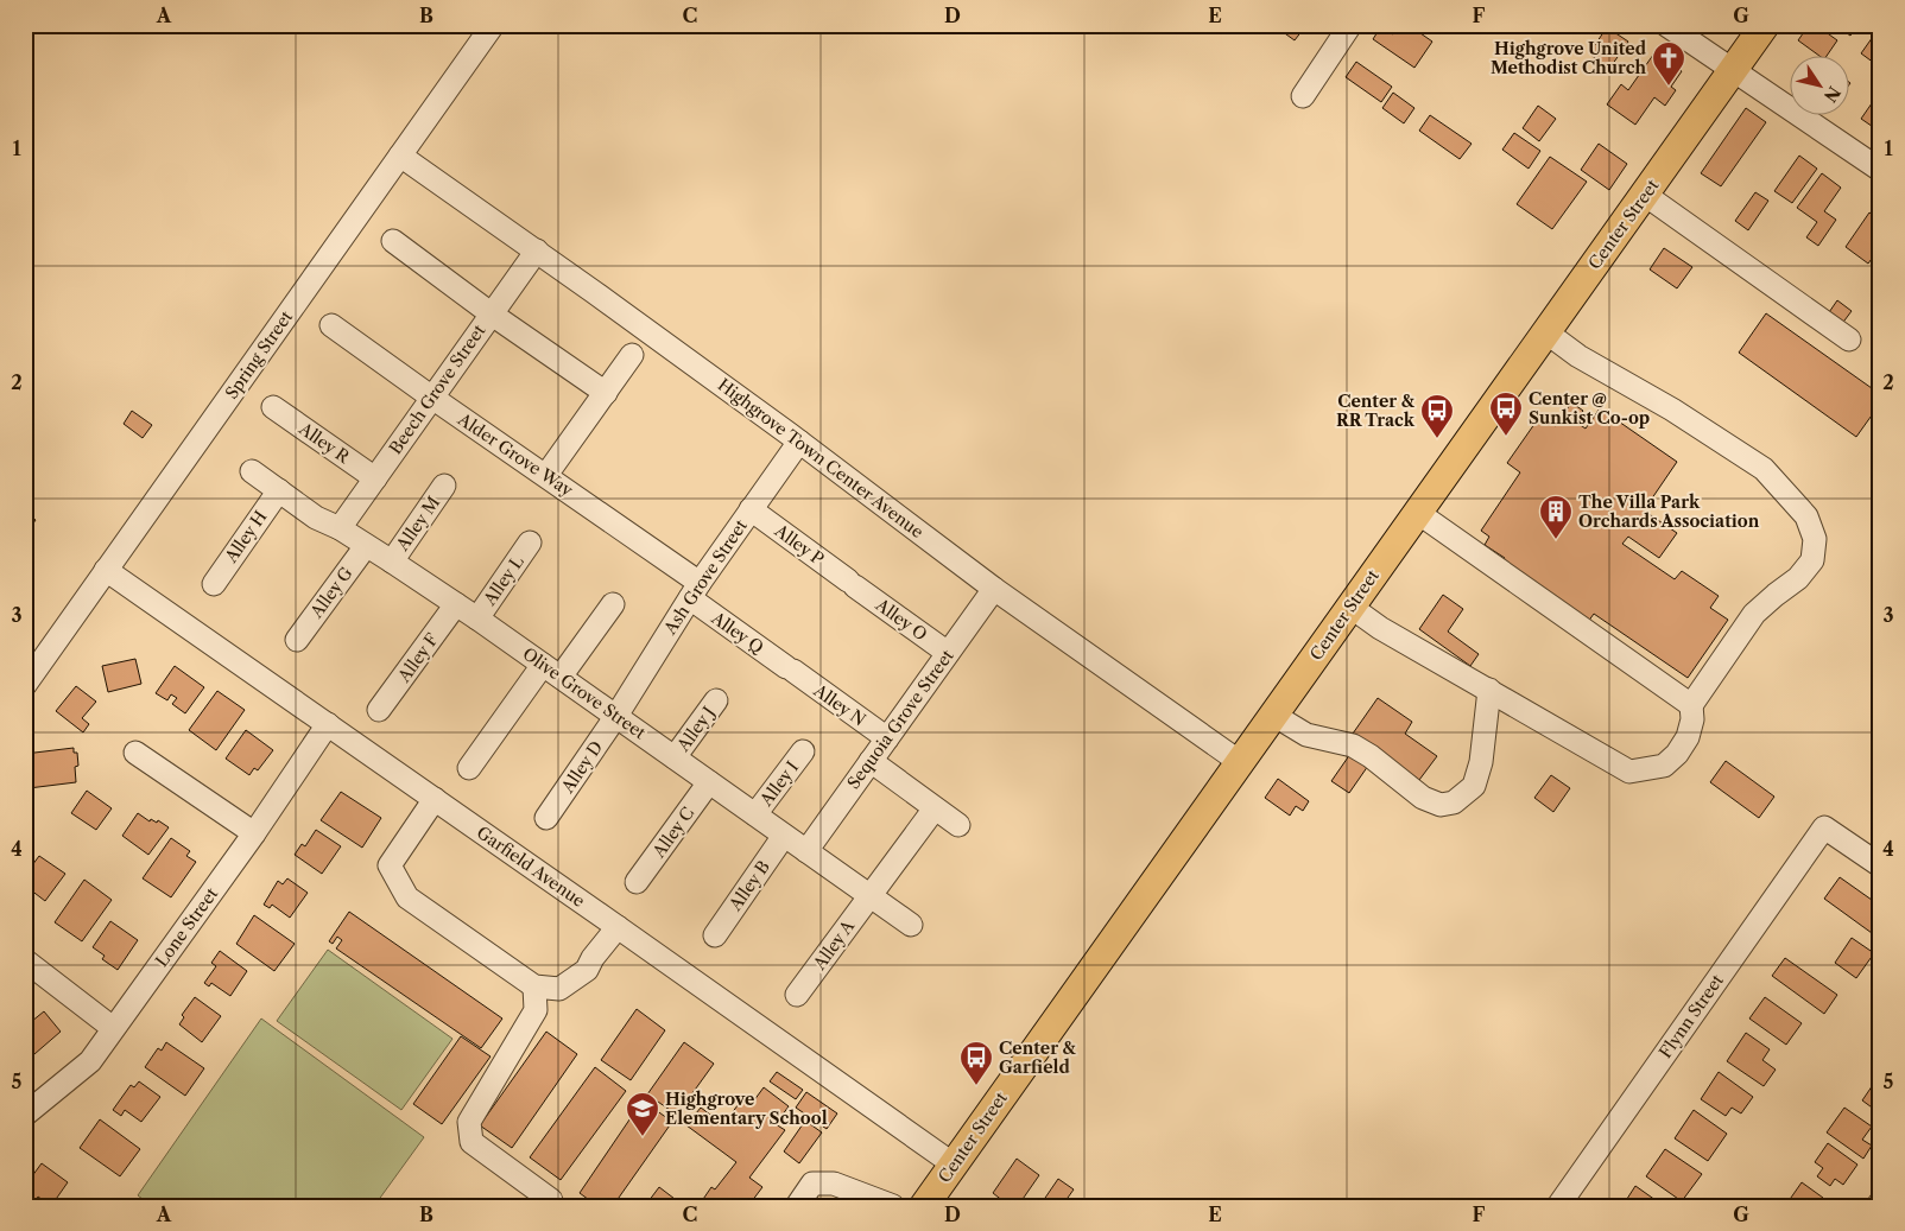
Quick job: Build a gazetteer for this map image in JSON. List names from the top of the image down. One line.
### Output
{"streets":{"main road":["Center Street"],"street":["Spring Street","Beech Grove Street","Alley R","Alder Grove Way","Highgrove Town Center Avenue","Alley M","Alley H","Alley P","Ash Grove Street","Alley L","Alley G","Alley O","Alley Q","Alley F","Olive Grove Street","Alley N","Sequoia Grove Street","Alley J","Alley D","Alley I","Alley C","Garfield Avenue","Alley B","Lone Street","Alley A","Flynn Street"]},"crossings":[["Center Street","Highgrove Town Center Avenue"],["Center Street","Garfield Avenue"],["Spring Street","Highgrove Town Center Avenue"],["Spring Street","Garfield Avenue"],["Beech Grove Street","Alley R"],["Beech Grove Street","Alder Grove Way"],["Beech Grove Street","Highgrove Town Center Avenue"],["Beech Grove Street","Olive Grove Street"],["Alder Grove Way","Ash Grove Street"],["Alder Grove Way","Alley Q"],["Highgrove Town Center Avenue","Ash Grove Street"],["Highgrove Town Center Avenue","Sequoia Grove Street"],["Alley M","Olive Grove Street"],["Alley H","Olive Grove Street"],["Alley P","Ash Grove Street"],["Alley P","Alley O"],["Ash Grove Street","Alley Q"],["Ash Grove Street","Olive Grove Street"],["Ash Grove Street","Alley D"],["Alley L","Olive Grove Street"],["Alley G","Olive Grove Street"],["Alley O","Sequoia Grove Street"],["Alley Q","Alley N"],["Alley F","Olive Grove Street"],["Olive Grove Street","Sequoia Grove Street"],["Olive Grove Street","Alley J"],["Olive Grove Street","Alley D"],["Olive Grove Street","Alley I"],["Olive Grove Street","Alley C"],["Olive Grove Street","Alley B"],["Olive Grove Street","Alley A"],["Alley N","Sequoia Grove Street"],["Garfield Avenue","Lone Street"]],"places":{"church":["Highgrove United Methodist Church"],"bus stop":["Center @ Sunkist Co-op","Center & RR Track","Center & Garfield"],"building":["The Villa Park Orchards Association"],"school or university":["Highgrove Elementary School"]},"north":"bottom right","grid":{"columns":["A","B","C","D","E","F","G"],"rows":["1","2","3","4","5"]}}
